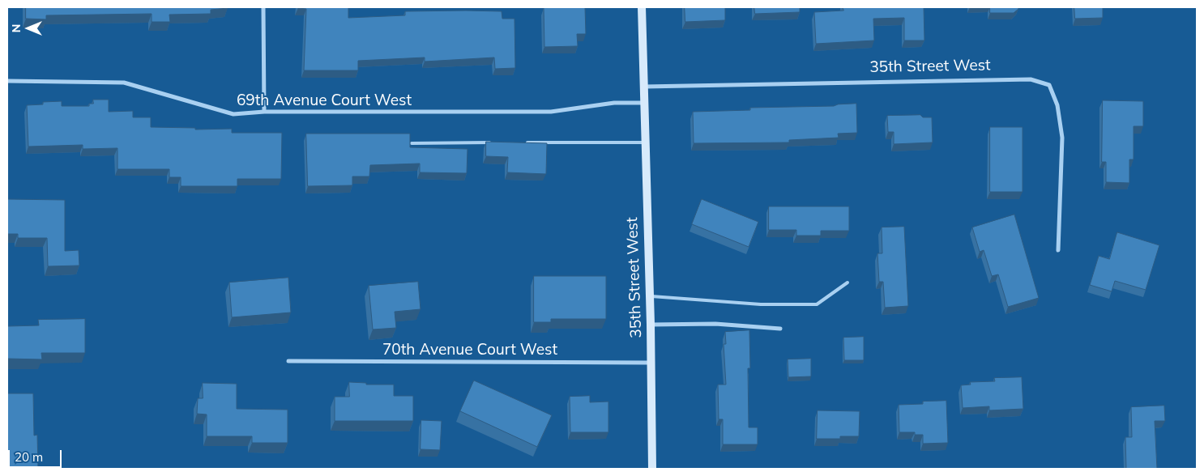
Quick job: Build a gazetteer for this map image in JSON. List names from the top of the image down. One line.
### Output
{"streets":{"street":["35th Street West","69th Avenue Court West","70th Avenue Court West"]},"crossings":[["35th Street West","69th Avenue Court West"],["35th Street West","70th Avenue Court West"]],"scale_bar":"20 m","north":"left"}
